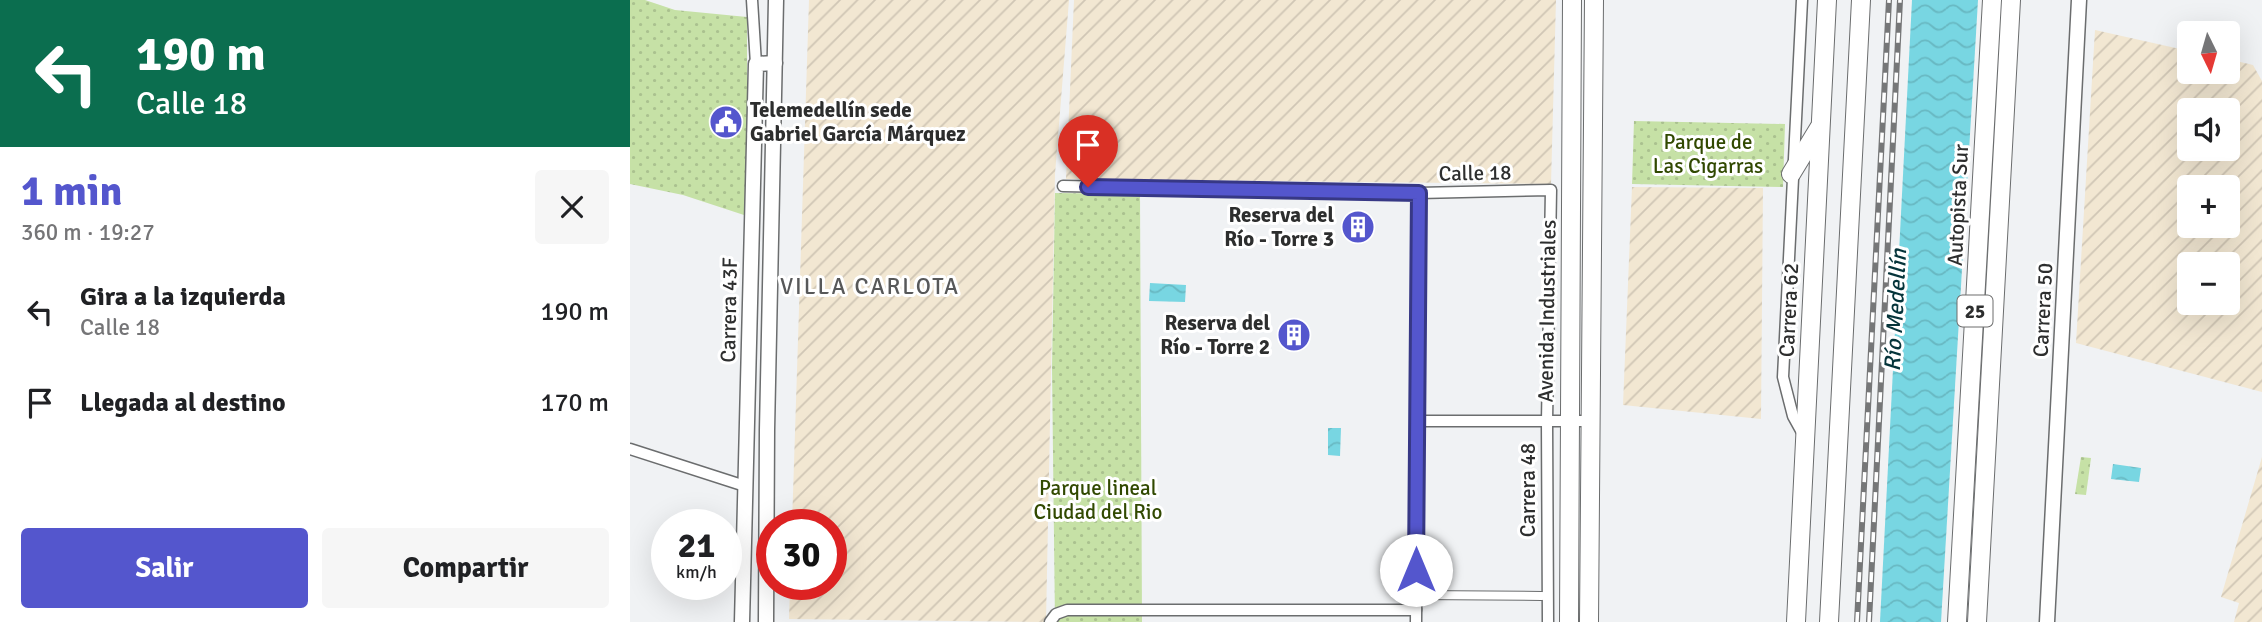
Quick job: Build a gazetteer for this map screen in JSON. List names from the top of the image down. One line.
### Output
{"streets":{"main road":["Autopista Sur","Carrera 62","Avenida Industriales","25"],"street":["Calle 18","Carrera 43F","Carrera 50","Carrera 48"]},"crossings":[["Calle 18","Carrera 48"]],"districts":["VILLA CARLOTA"],"water":["Río Medellín"],"parks":["Parque de Las Cigarras","Parque lineal Ciudad del Rio"],"places":{"public building":["Telemedellín sede Gabriel García Márquez"],"building":["Reserva del Río - Torre 3","Reserva del Río - Torre 2"]},"north":"bottom","page":{"turn":["190 m","Calle 18"],"map_buttons":["+","−"],"heading":["1 min","360 m · 19:27"],"list":[{"name":"Gira a la izquierda","note":"Calle 18","value":"190 m"},{"name":"Llegada al destino","value":"170 m"}],"speed":"21 km/h","limit":"30","buttons":["Salir","Compartir"]}}
